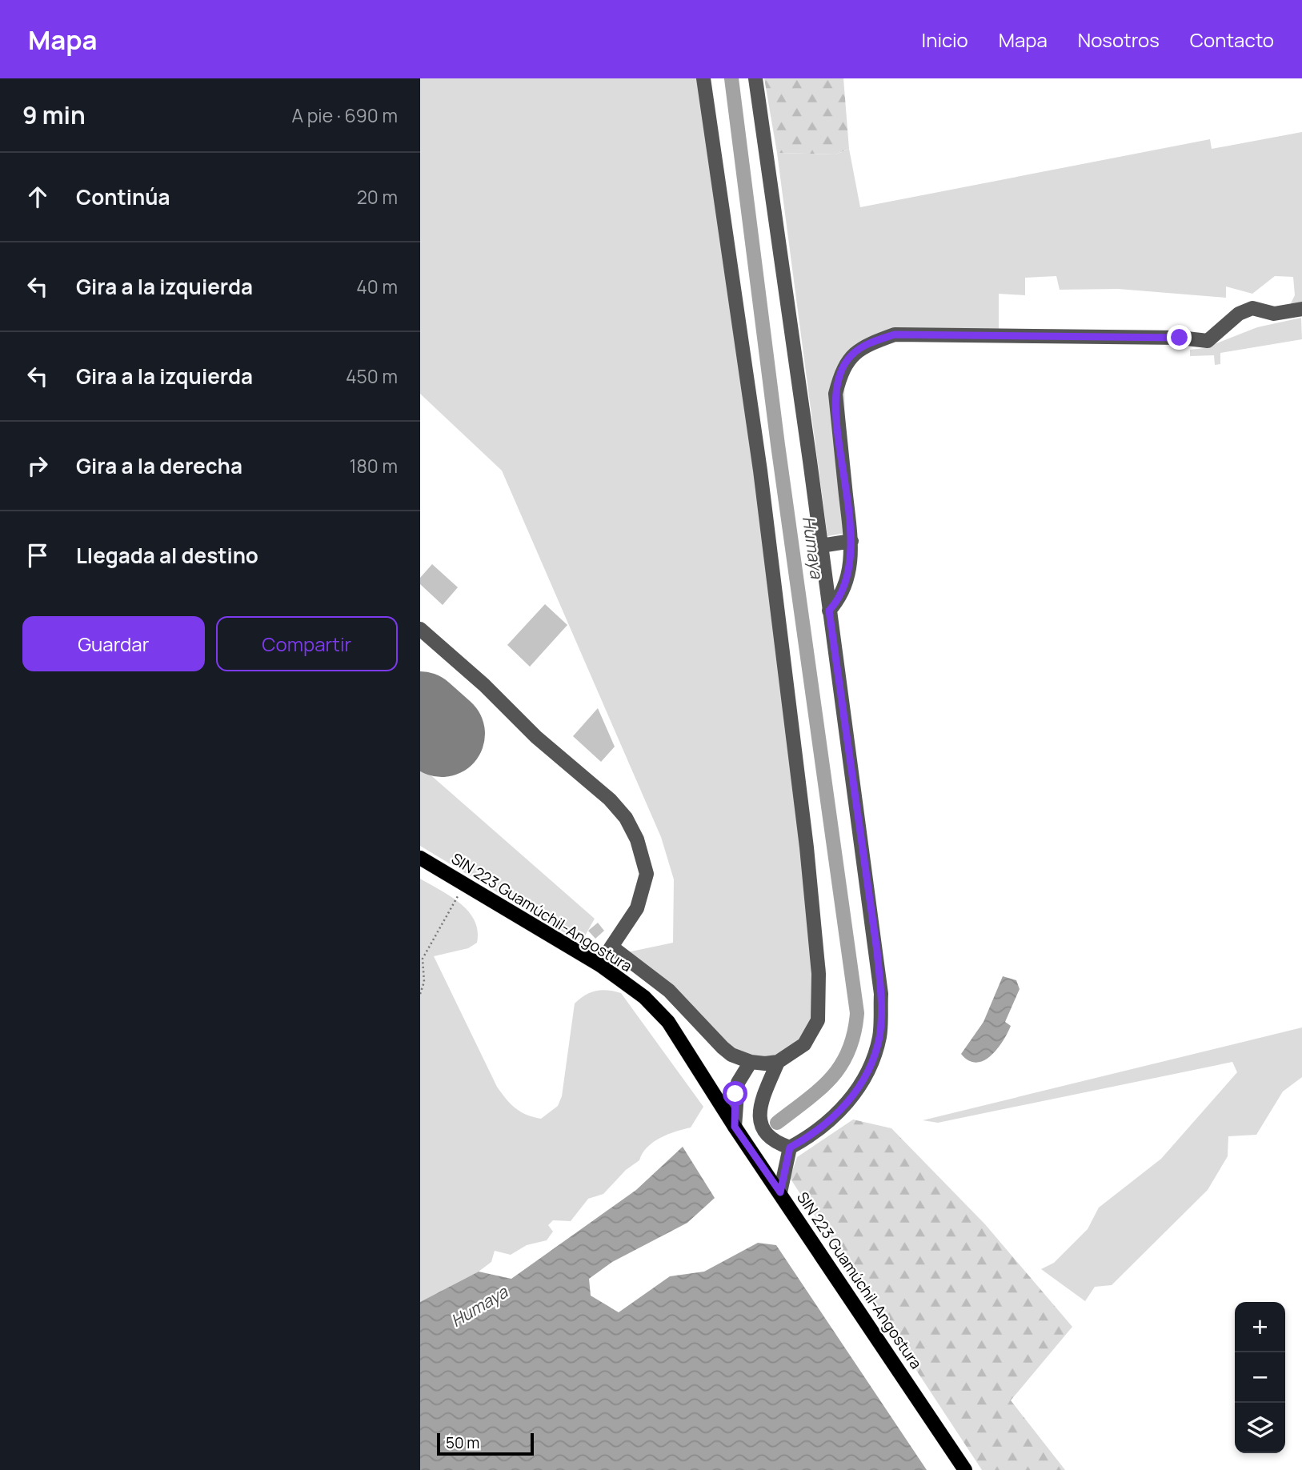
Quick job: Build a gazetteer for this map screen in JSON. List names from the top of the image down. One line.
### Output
{"streets":{"main road":["SIN 223 Guamúchil-Angostura"]},"water":["Humaya"],"scale_bar":"50 m","page":{"header":"Mapa","nav":["Inicio","Mapa","Nosotros","Contacto"],"heading":["9 min","A pie · 690 m"],"list":[["Continúa","20 m"],["Gira a la izquierda","40 m"],["Gira a la izquierda","450 m"],["Gira a la derecha","180 m"],"Llegada al destino"],"buttons":["Guardar","Compartir"],"map_buttons":["+","−"],"scale":"50 m"}}
